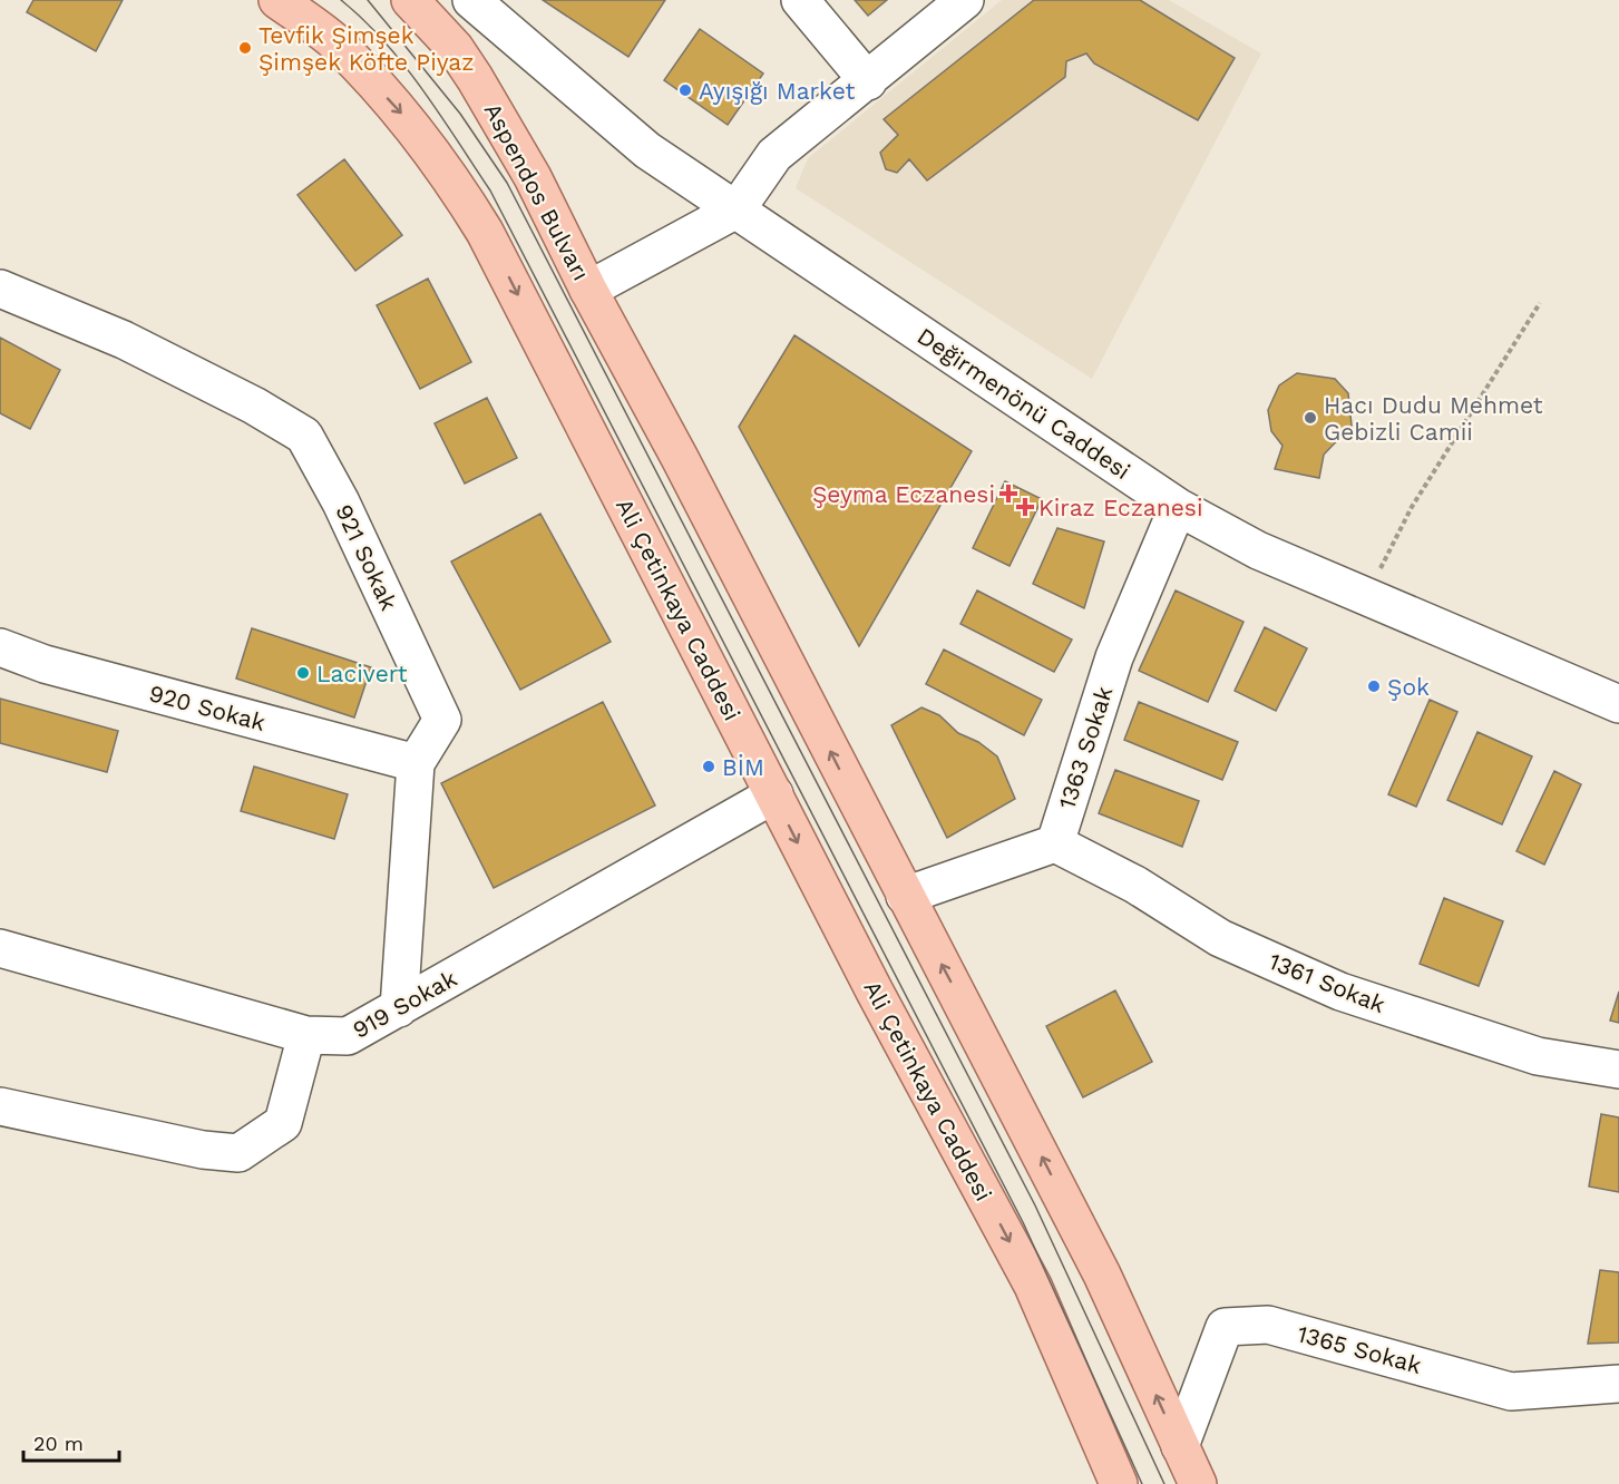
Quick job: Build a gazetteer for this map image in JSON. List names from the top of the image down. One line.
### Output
{"streets":{"main road":["Aspendos Bulvarı","Ali Çetinkaya Caddesi"],"street":["Değirmenönü Caddesi","921 Sokak","920 Sokak","1363 Sokak","1361 Sokak","919 Sokak","1365 Sokak"]},"crossings":[["Aspendos Bulvarı","1365 Sokak"],["Değirmenönü Caddesi","1363 Sokak"],["921 Sokak","920 Sokak"],["921 Sokak","919 Sokak"],["Ali Çetinkaya Caddesi","919 Sokak"],["1363 Sokak","1361 Sokak"]],"one_way":["Aspendos Bulvarı","Ali Çetinkaya Caddesi"],"places":{"other":["Tevfik Şimşek Şimşek Köfte Piyaz","Ayışığı Market","Hacı Dudu Mehmet Gebizli Camii","Lacivert","Şok","BİM"],"health":["Şeyma Eczanesi","Kiraz Eczanesi"]},"scale_bar":"20 m"}
